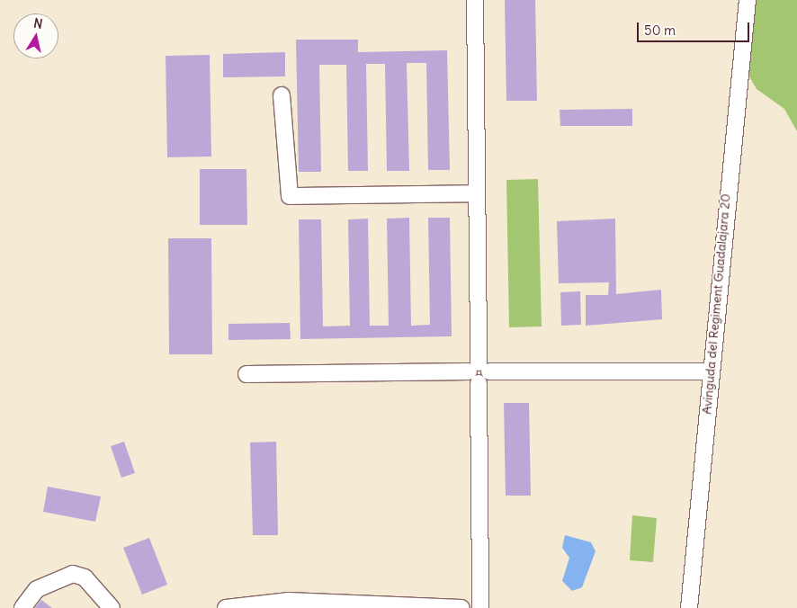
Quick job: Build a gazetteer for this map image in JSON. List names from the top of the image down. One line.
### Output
{"streets":{"street":["Avinguda del Regiment Guadalajara 20"]},"scale_bar":"50 m","north":"top"}
